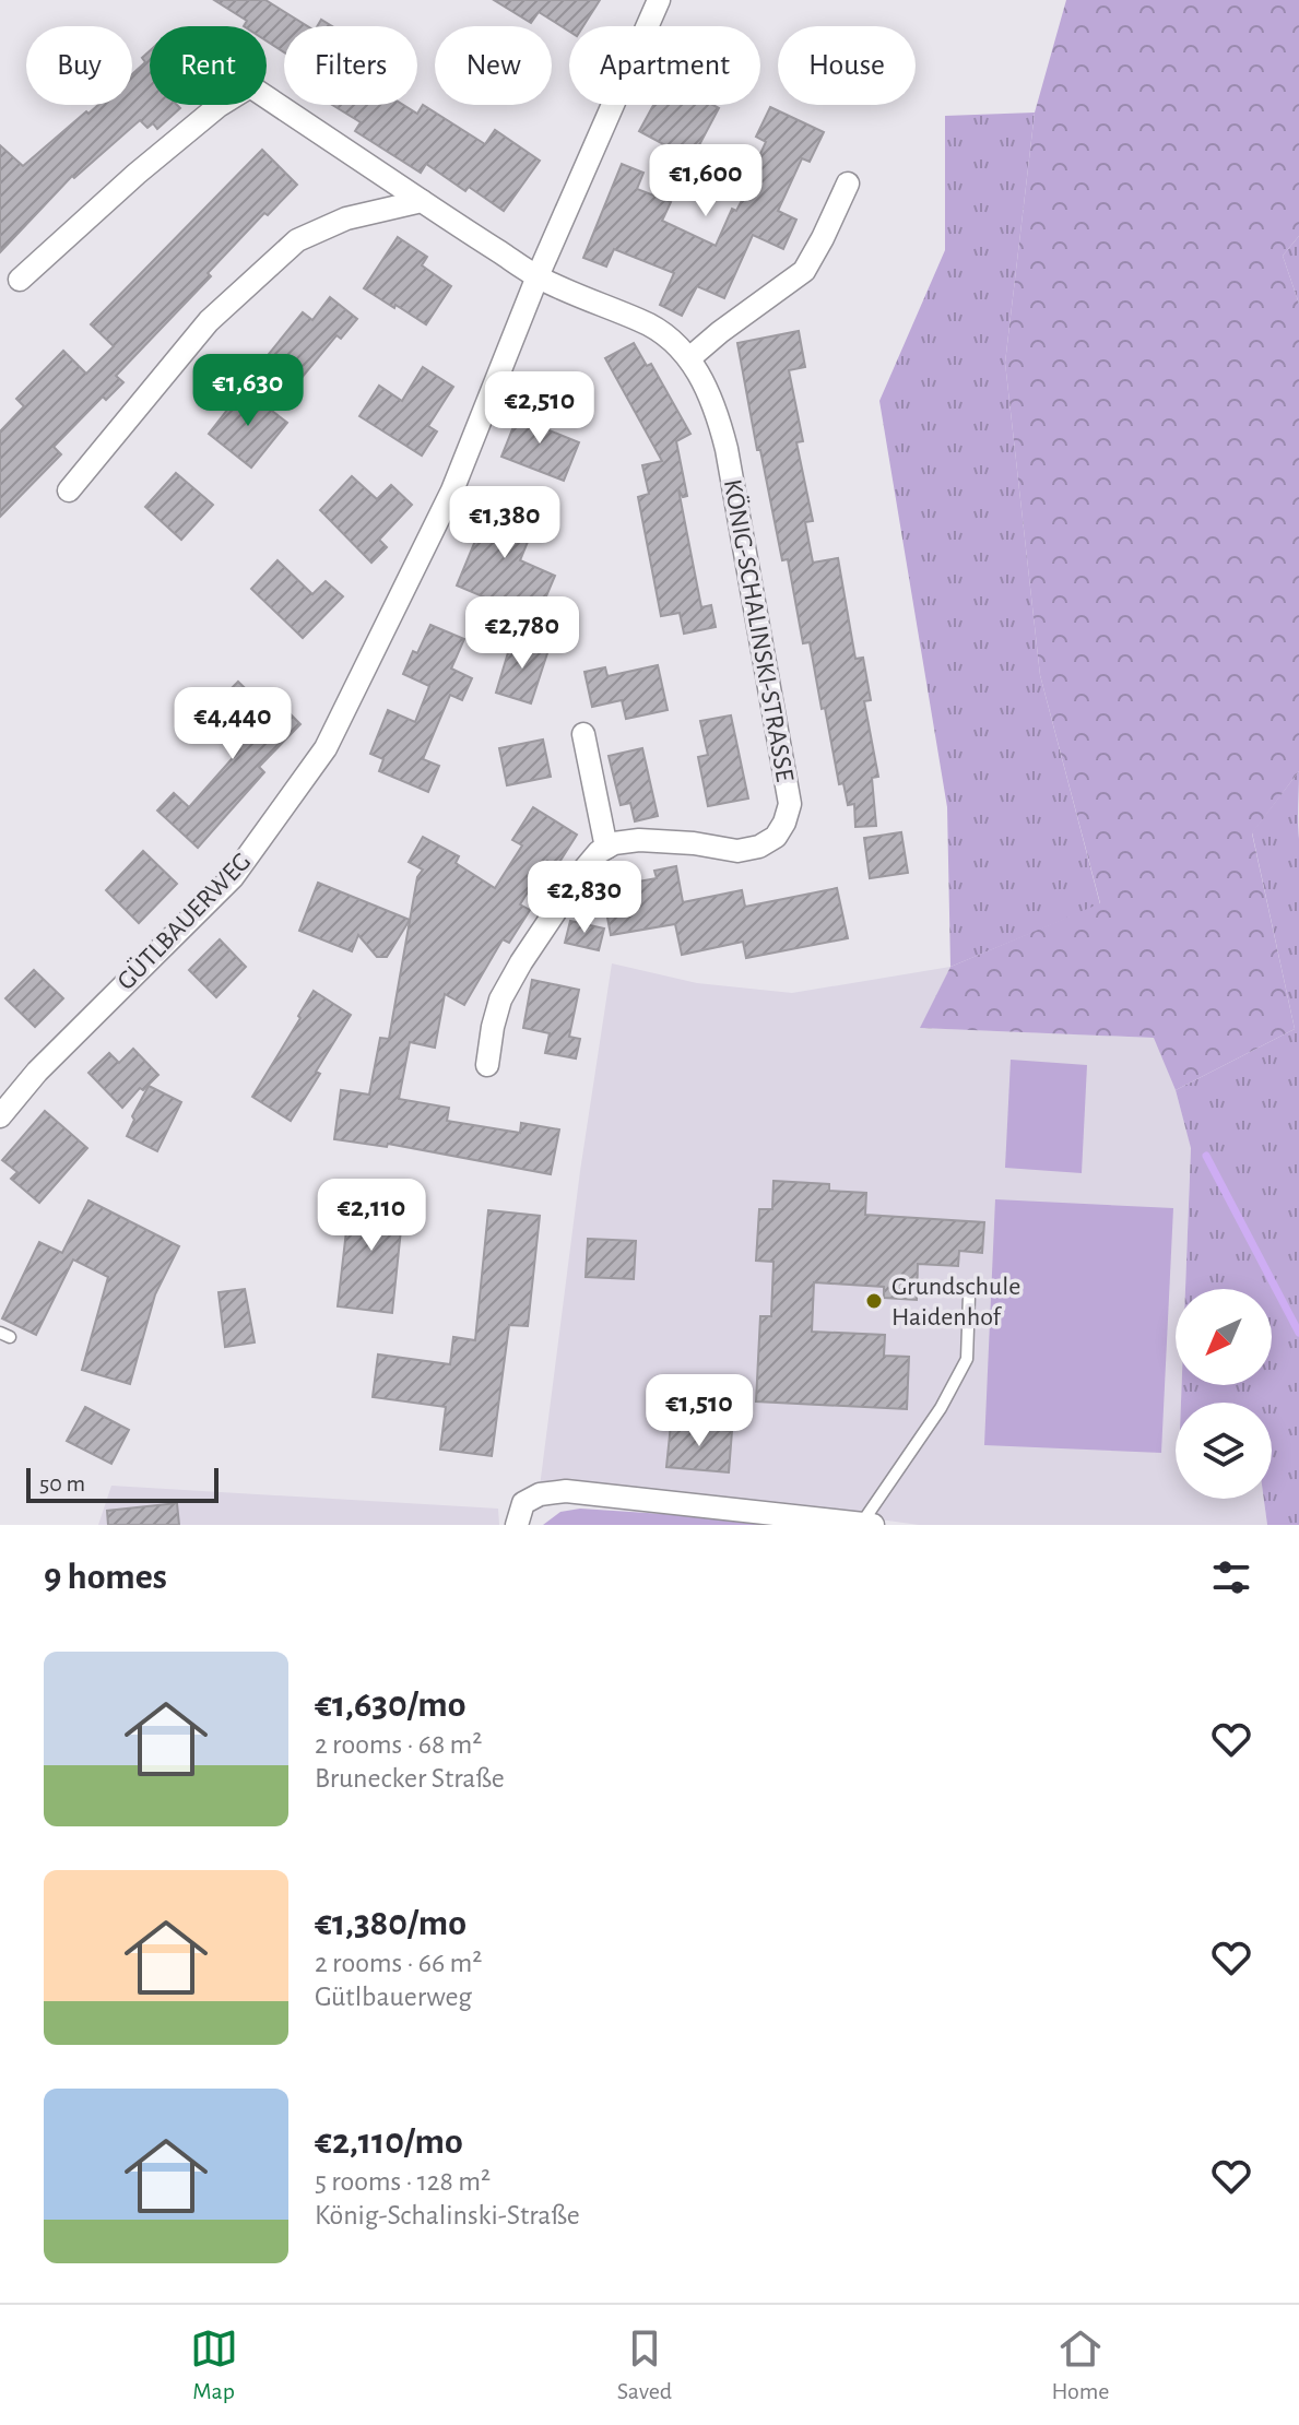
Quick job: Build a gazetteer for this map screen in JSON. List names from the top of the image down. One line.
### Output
{"streets":{"street":["KÖNIG-SCHALINSKI-STRASSE","GÜTLBAUERWEG"]},"crossings":[["KÖNIG-SCHALINSKI-STRASSE","GÜTLBAUERWEG"]],"places":["Grundschule Haidenhof"],"scale_bar":"50 m","north":"bottom left","page":{"chip":["Buy","Rent","Filters","New","Apartment","House"],"price":["€1,600","€1,630","€2,510","€1,380","€2,780","€4,440","€2,830","€2,110","€1,510"],"scale":"50 m","heading":"9 homes","list":[{"name":"€1,630/mo","note":"2 rooms · 68 m² · Brunecker Straße"},{"name":"€1,380/mo","note":"2 rooms · 66 m² · Gütlbauerweg"},{"name":"€2,110/mo","note":"5 rooms · 128 m² · König-Schalinski-Straße"}],"tabs":["Map","Saved","Home"]}}
